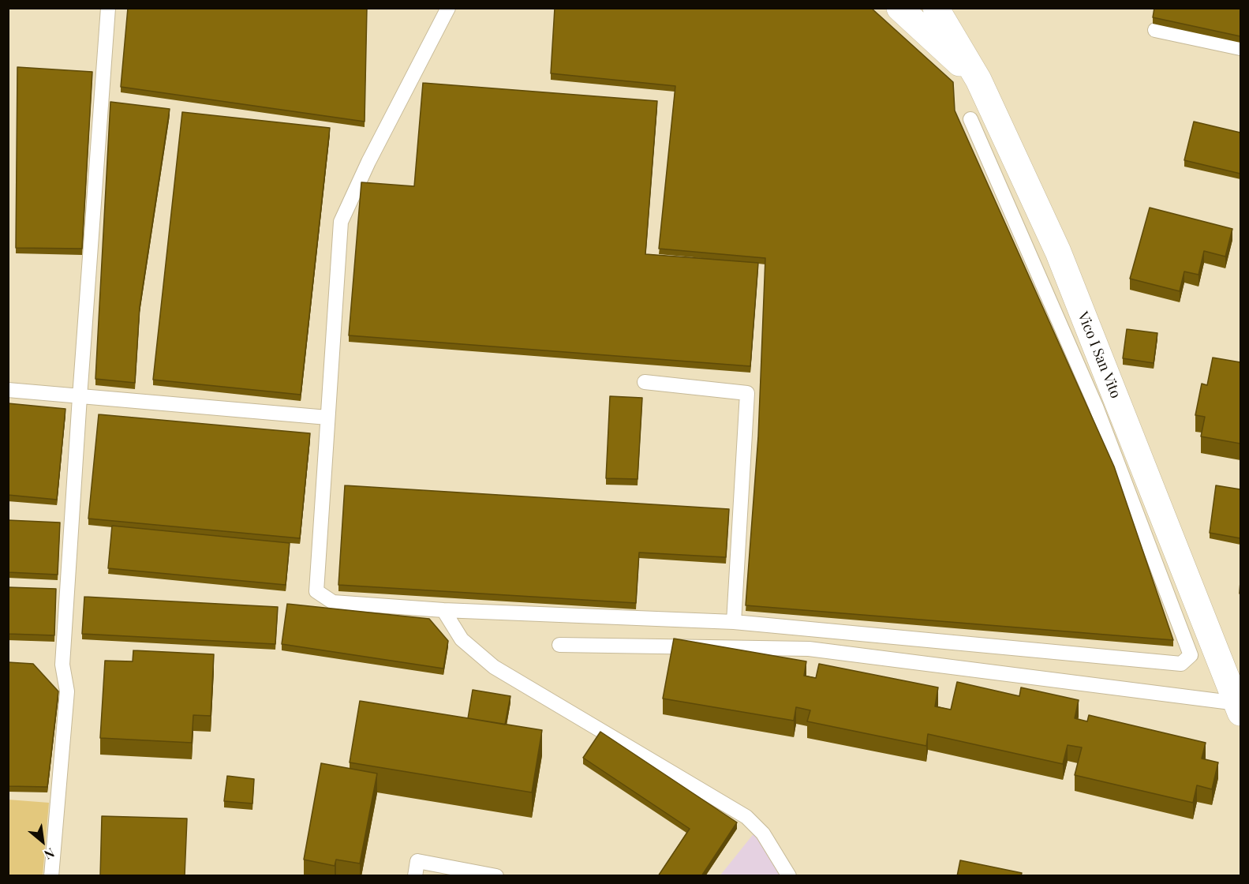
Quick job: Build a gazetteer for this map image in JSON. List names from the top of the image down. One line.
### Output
{"streets":{"street":["Vico I San Vito"]},"north":"bottom right"}
